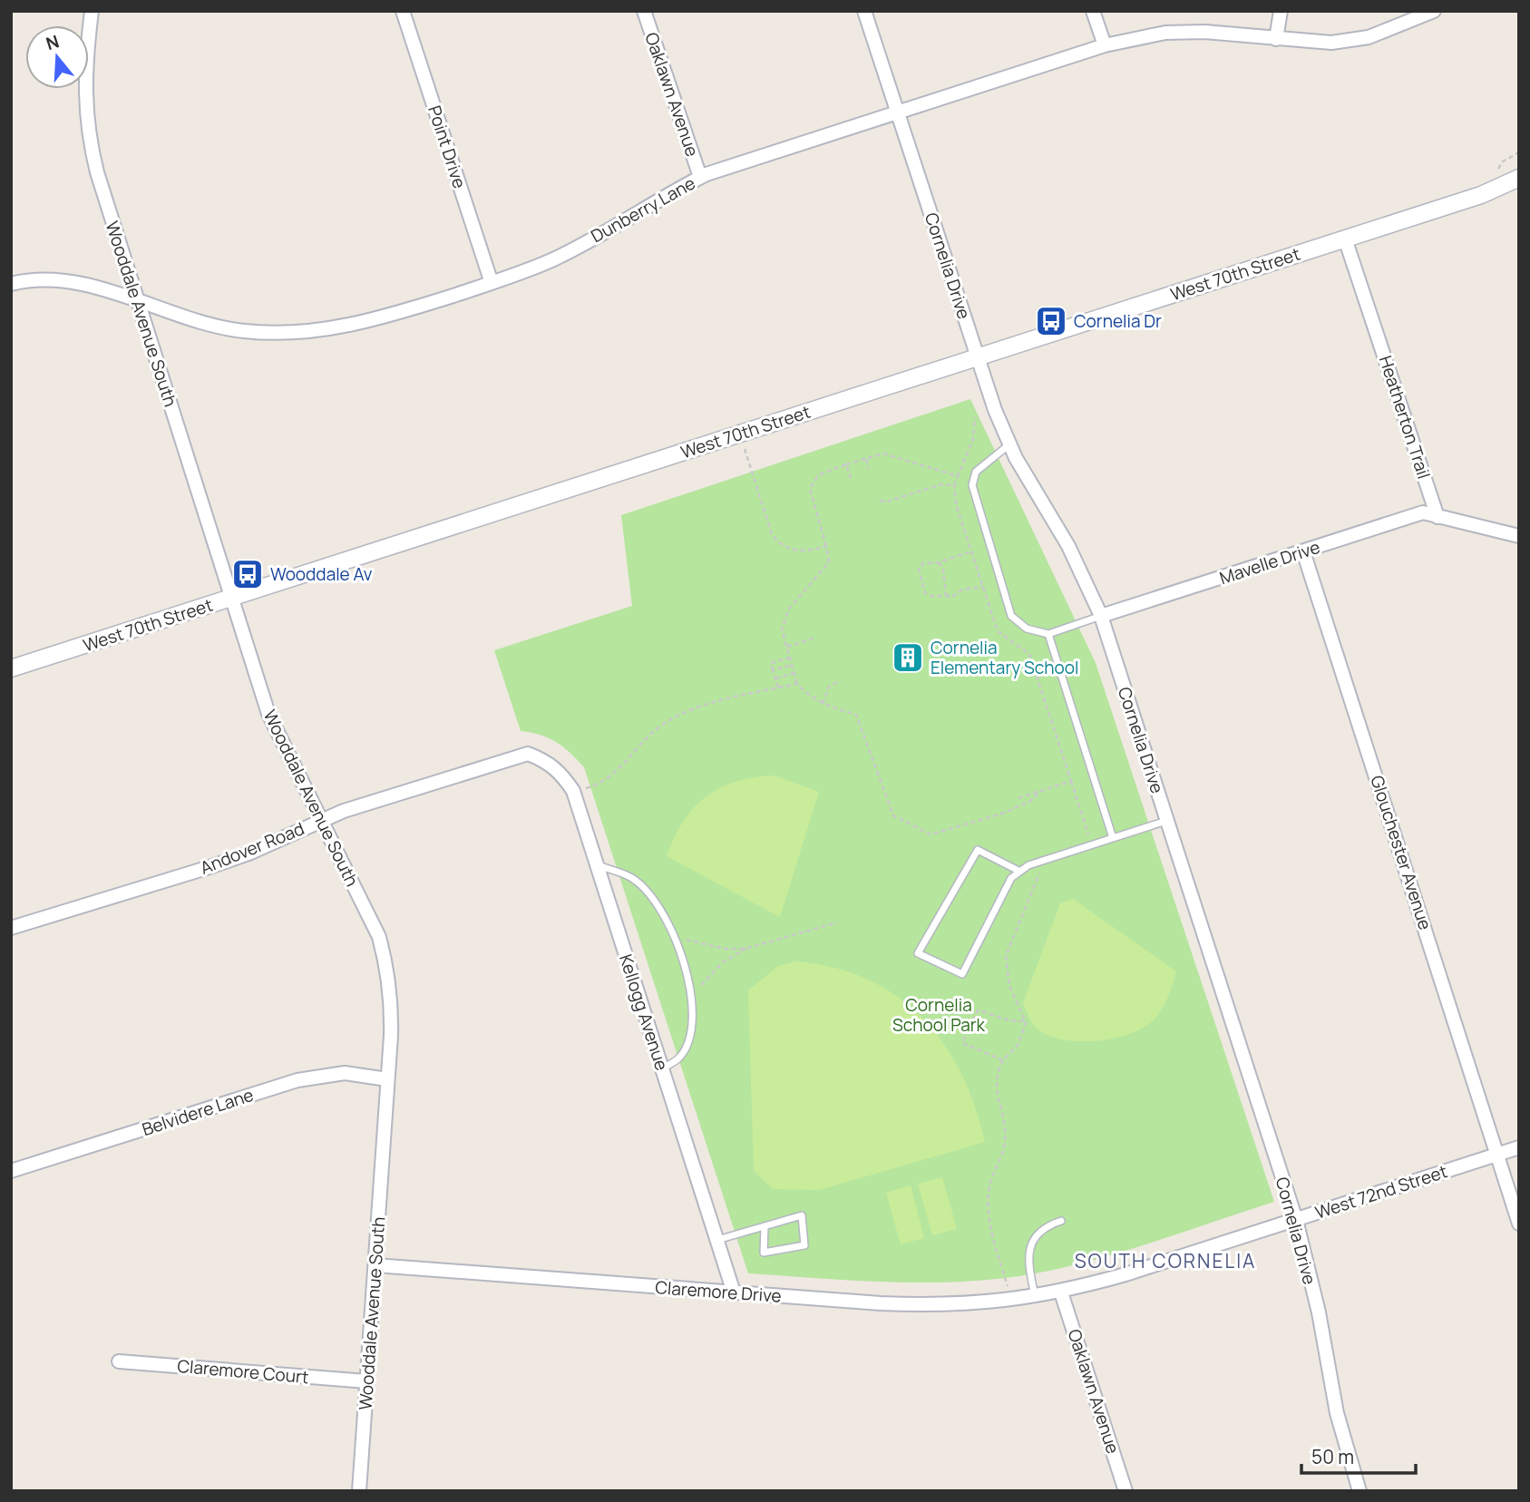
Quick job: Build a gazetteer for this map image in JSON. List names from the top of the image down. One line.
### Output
{"streets":{"street":["Oaklawn Avenue","Point Drive","Dunberry Lane","Cornelia Drive","West 70th Street","Wooddale Avenue South","Heatherton Trail","Mavelle Drive","Andover Road","Glouchester Avenue","Kellogg Avenue","Belvidere Lane","West 72nd Street","Claremore Drive","Claremore Court"]},"crossings":[["Oaklawn Avenue","Dunberry Lane"],["Oaklawn Avenue","West 72nd Street"],["Oaklawn Avenue","Claremore Drive"],["Point Drive","Dunberry Lane"],["Dunberry Lane","Cornelia Drive"],["Dunberry Lane","Wooddale Avenue South"],["Cornelia Drive","West 70th Street"],["Cornelia Drive","Mavelle Drive"],["Cornelia Drive","West 72nd Street"],["West 70th Street","Wooddale Avenue South"],["West 70th Street","Heatherton Trail"],["Wooddale Avenue South","Andover Road"],["Wooddale Avenue South","Belvidere Lane"],["Wooddale Avenue South","Claremore Drive"],["Wooddale Avenue South","Claremore Court"],["Heatherton Trail","Mavelle Drive"],["Mavelle Drive","Glouchester Avenue"],["Andover Road","Kellogg Avenue"],["Glouchester Avenue","West 72nd Street"],["Kellogg Avenue","Claremore Drive"],["West 72nd Street","Claremore Drive"]],"districts":["SOUTH CORNELIA"],"parks":["Cornelia School Park"],"places":{"bus stop":["Cornelia Dr","Wooddale Av"],"building":["Cornelia Elementary School"]},"scale_bar":"50 m","north":"top"}
